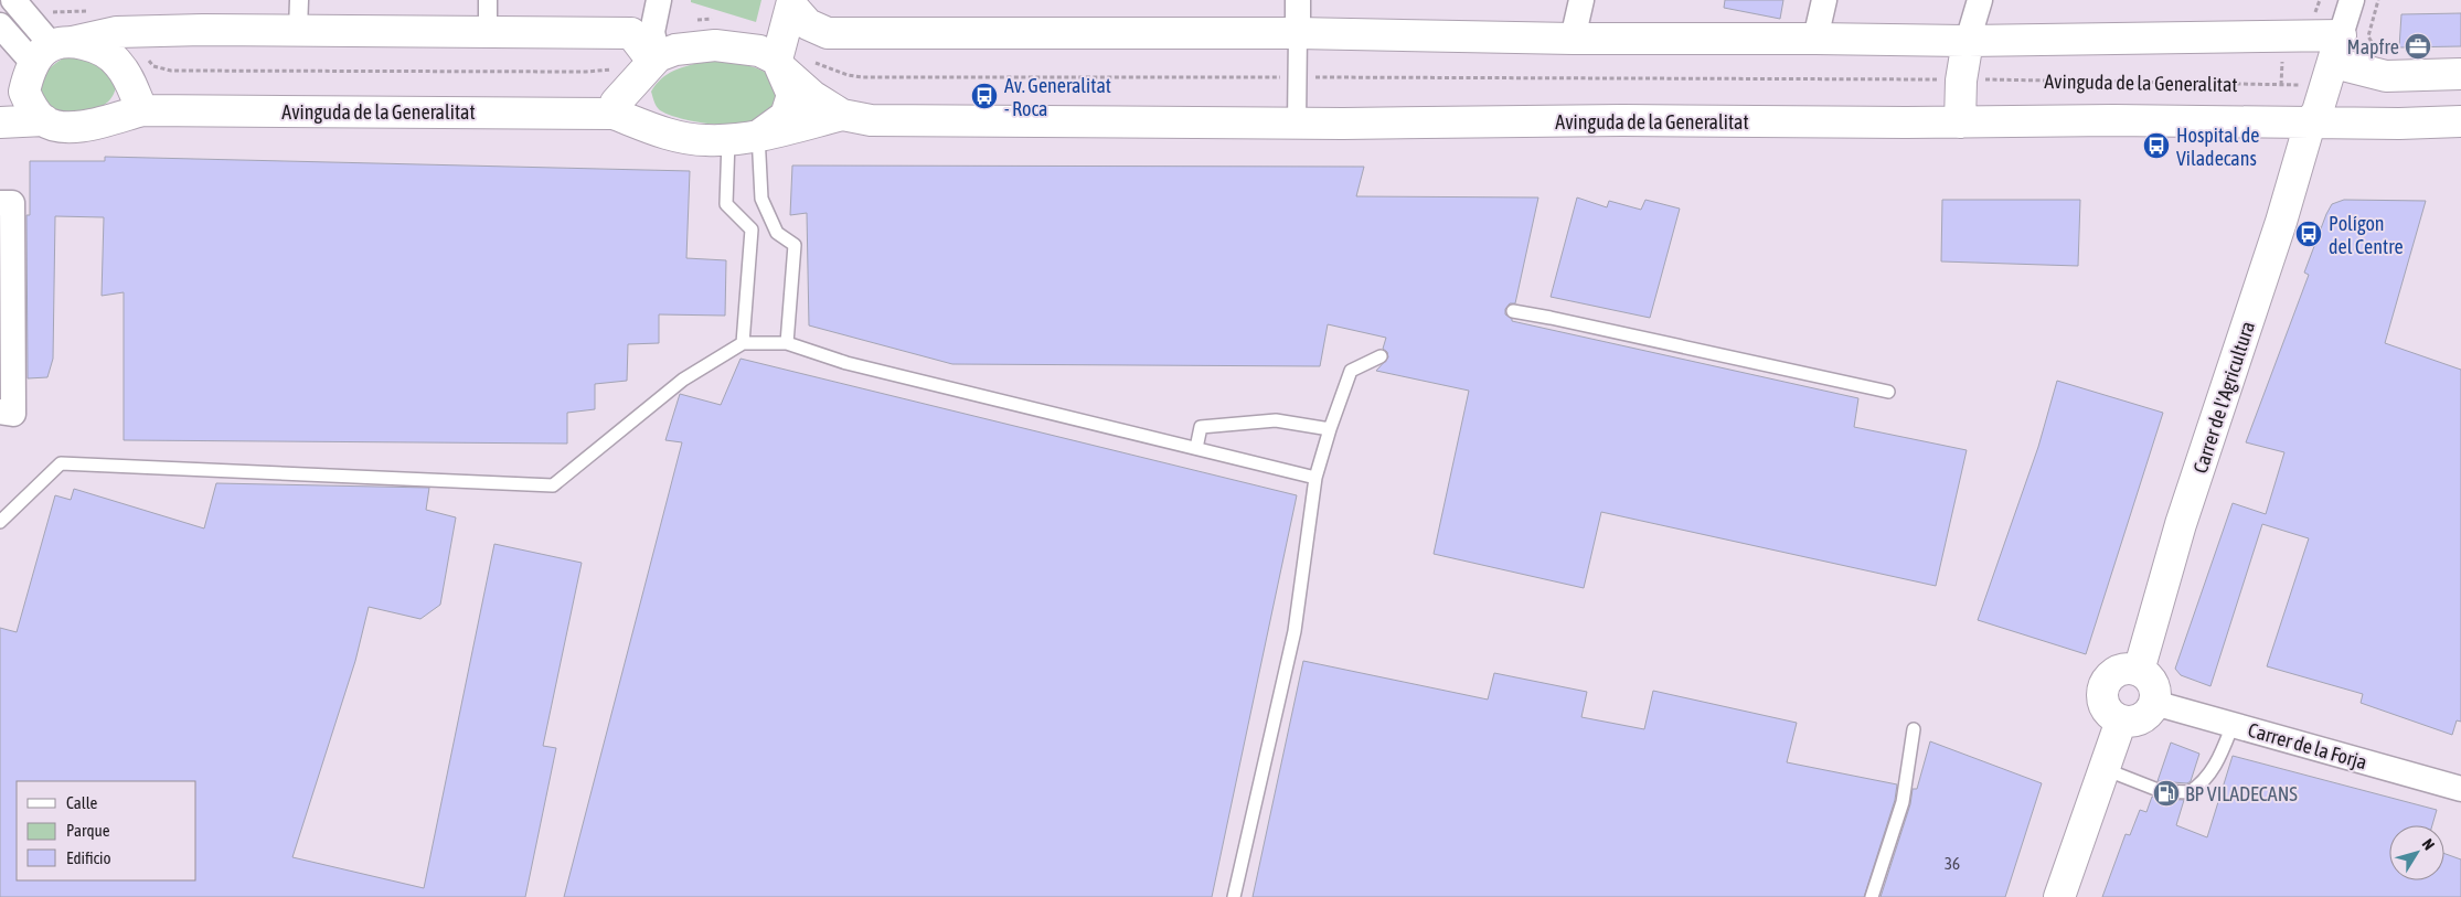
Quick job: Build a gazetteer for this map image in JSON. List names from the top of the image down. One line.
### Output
{"streets":{"street":["Avinguda de la Generalitat","Carrer de l'Agricultura","Carrer de la Forja"]},"crossings":[["Avinguda de la Generalitat","Carrer de l'Agricultura"],["Carrer de l'Agricultura","Carrer de la Forja"]],"places":{"office":["Mapfre"],"bus stop":["Av. Generalitat - Roca","Hospital de Viladecans","Polígon del Centre"],"fuel station":["BP VILADECANS"]},"house_numbers":["36"],"legend":["Calle","Parque","Edificio"],"north":"top right"}
